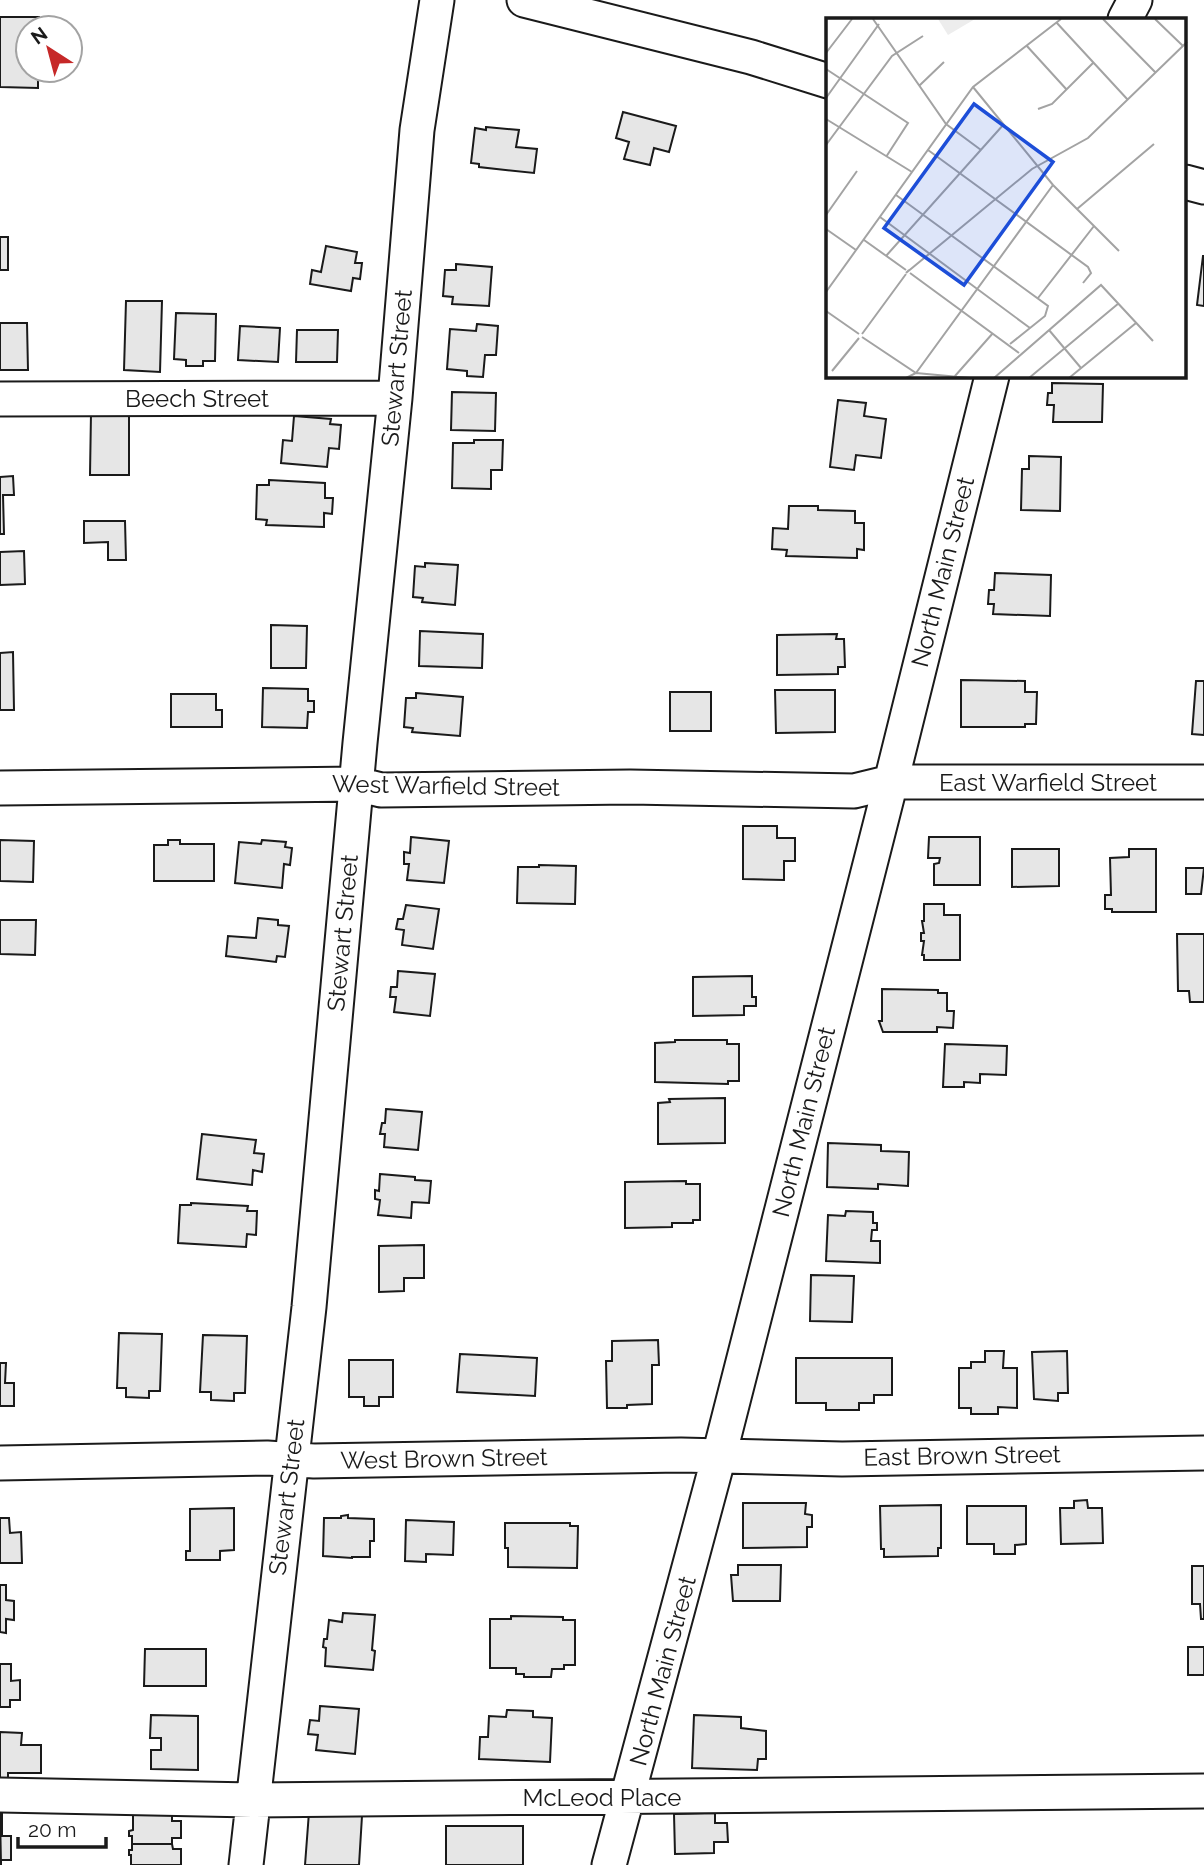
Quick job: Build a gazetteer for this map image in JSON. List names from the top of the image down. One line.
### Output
{"streets":{"street":["Stewart Street","Beech Street","North Main Street","East Warfield Street","West Warfield Street","East Brown Street","West Brown Street","McLeod Place"]},"crossings":[["Stewart Street","Beech Street"],["Stewart Street","West Warfield Street"],["Stewart Street","West Brown Street"],["Stewart Street","McLeod Place"],["North Main Street","East Warfield Street"],["North Main Street","West Warfield Street"],["North Main Street","East Brown Street"],["North Main Street","West Brown Street"],["North Main Street","McLeod Place"],["East Warfield Street","West Warfield Street"],["East Brown Street","West Brown Street"]],"scale_bar":"20 m","north":"top left"}
